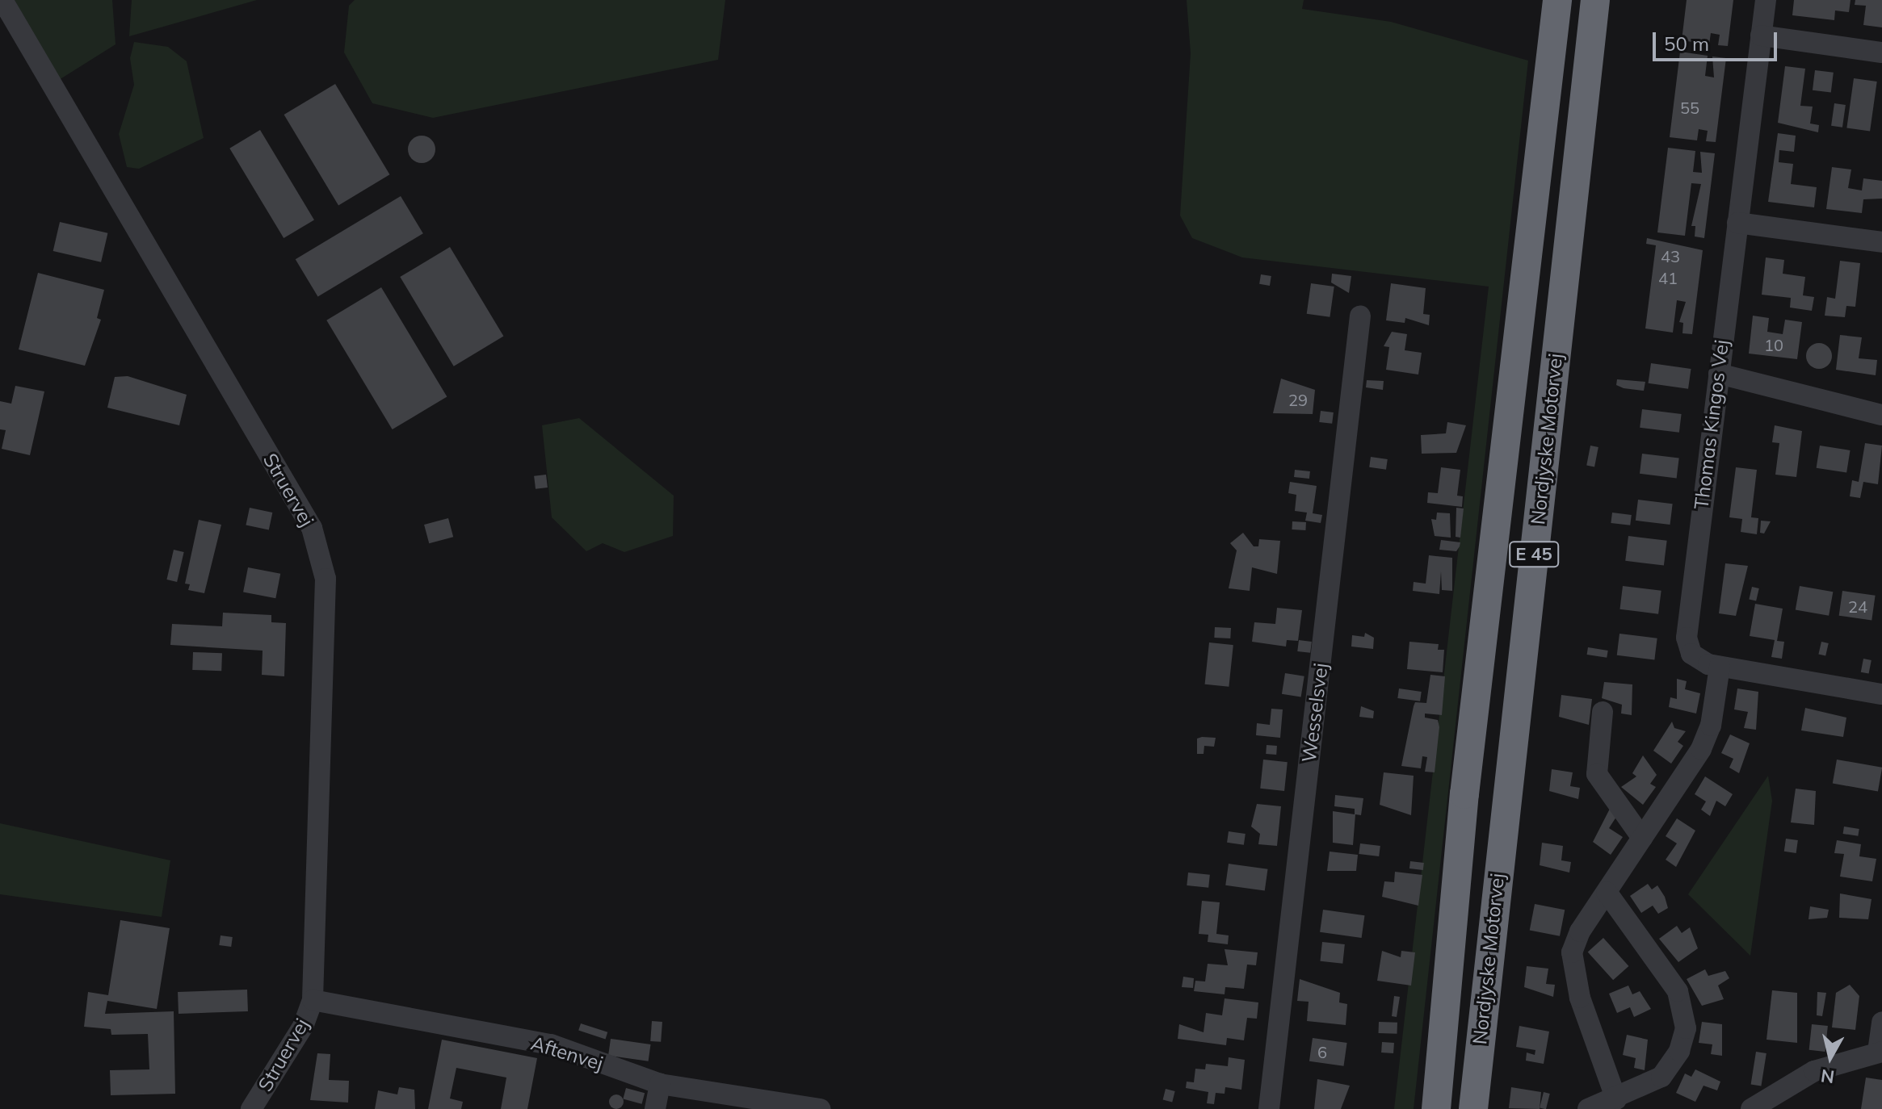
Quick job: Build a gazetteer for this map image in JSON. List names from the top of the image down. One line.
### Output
{"streets":{"highway":["Nordjyske Motorvej","E 45"],"street":["Thomas Kingos Vej","Struervej","Wesselsvej","Aftenvej"]},"crossings":[["Struervej","Aftenvej"]],"house_numbers":["55","43","41","10","29","24","6"],"scale_bar":"50 m","north":"bottom"}
